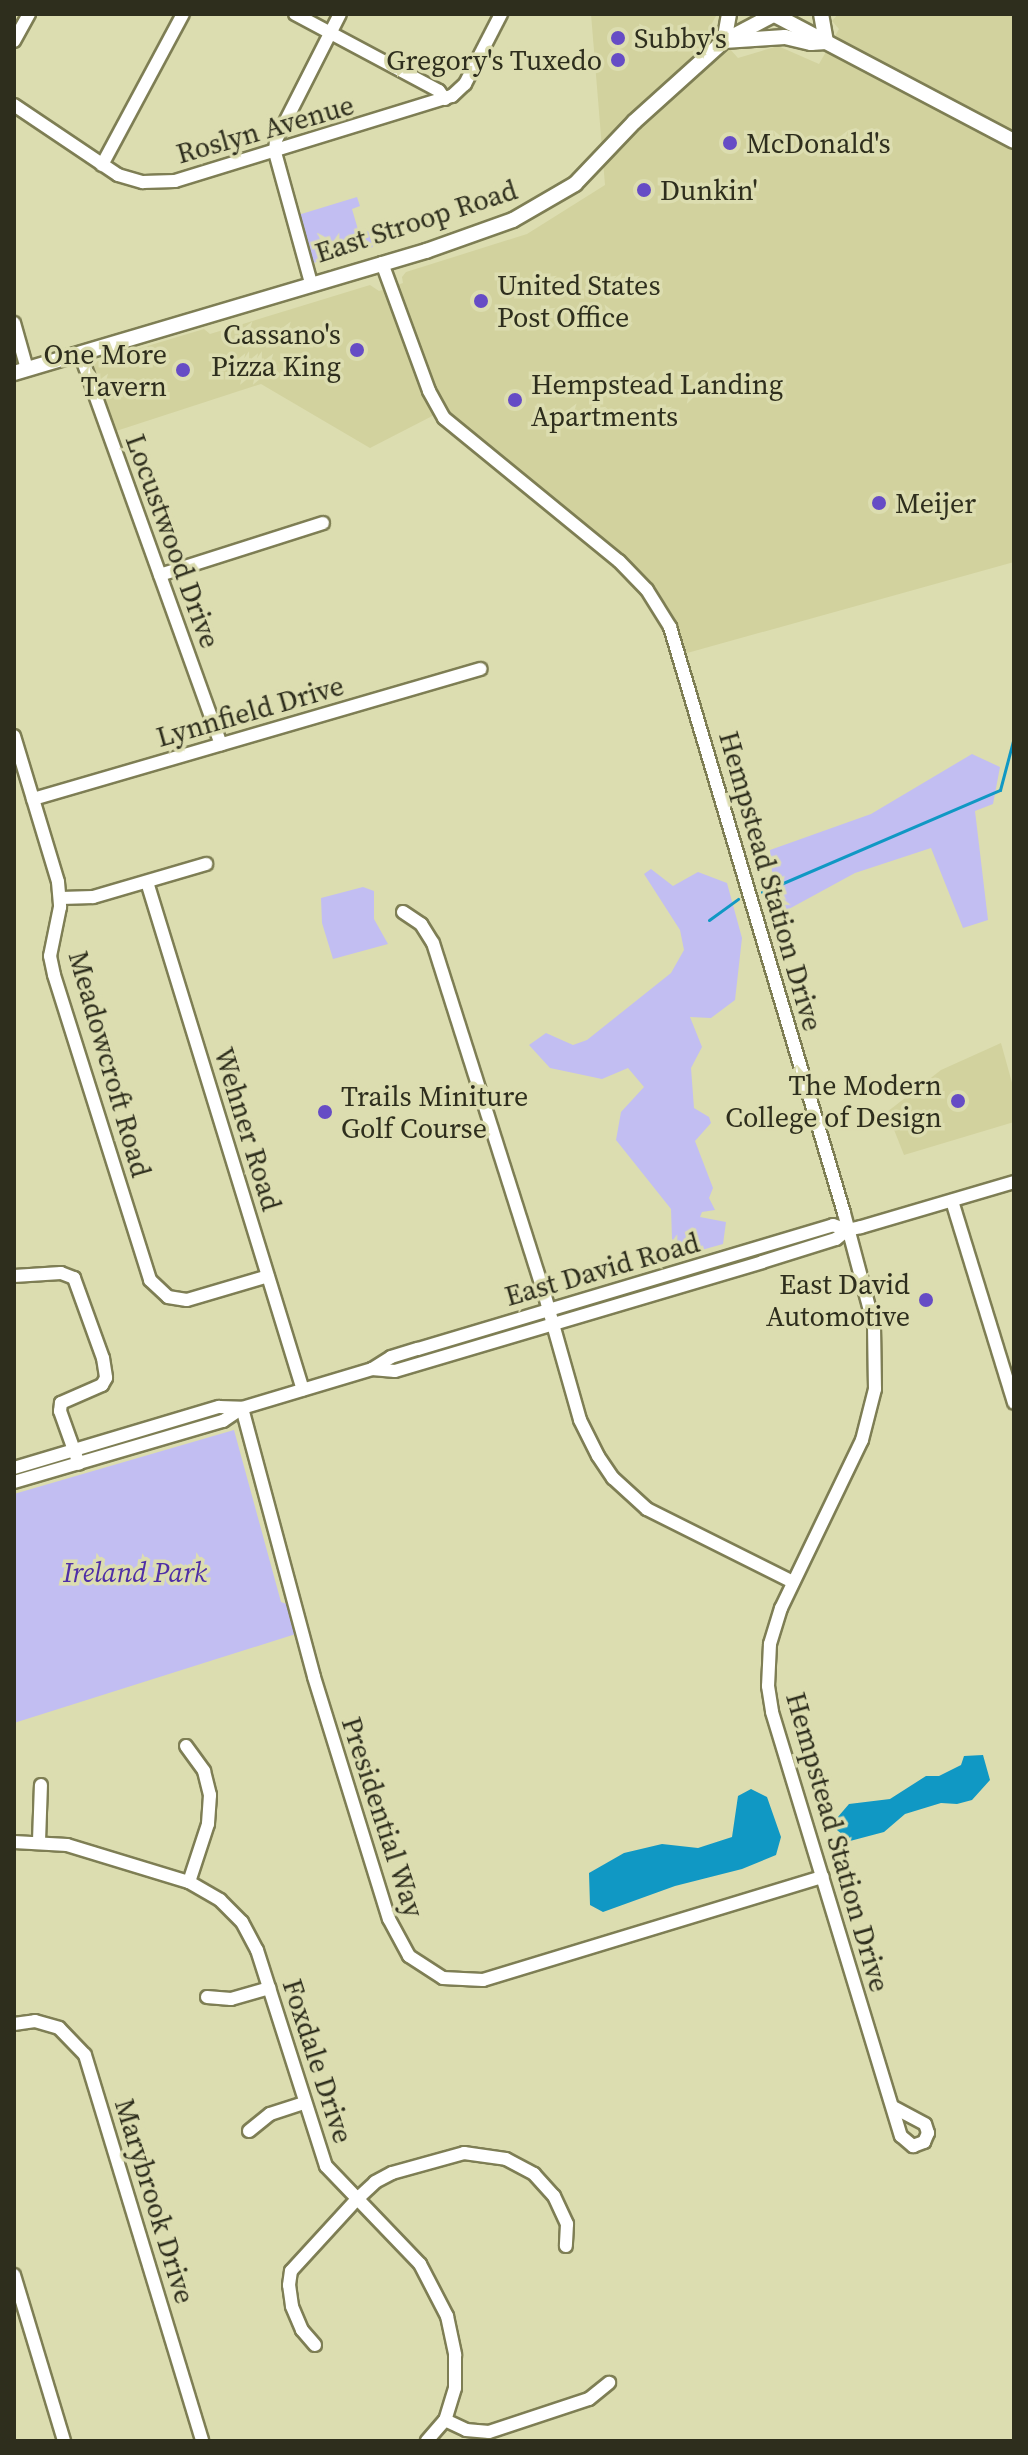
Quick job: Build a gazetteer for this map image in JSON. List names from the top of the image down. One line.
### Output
{"streets":{"main road":["East Stroop Road"],"street":["Roslyn Avenue","Locustwood Drive","Lynnfield Drive","Hempstead Station Drive","Meadowcroft Road","Wehner Road","East David Road","Presidential Way","Foxdale Drive","Marybrook Drive"]},"crossings":[["East Stroop Road","Locustwood Drive"],["East Stroop Road","Hempstead Station Drive"],["Locustwood Drive","Lynnfield Drive"],["Lynnfield Drive","Meadowcroft Road"],["Hempstead Station Drive","East David Road"],["Hempstead Station Drive","Presidential Way"],["Meadowcroft Road","Wehner Road"],["Wehner Road","East David Road"],["East David Road","Presidential Way"]],"parks":["Ireland Park"],"places":["Subby's","Gregory's Tuxedo","McDonald's","Dunkin'","United States Post Office","Cassano's Pizza King","One More Tavern","Hempstead Landing Apartments","Meijer","The Modern College of Design","Trails Miniture Golf Course","East David Automotive"]}
